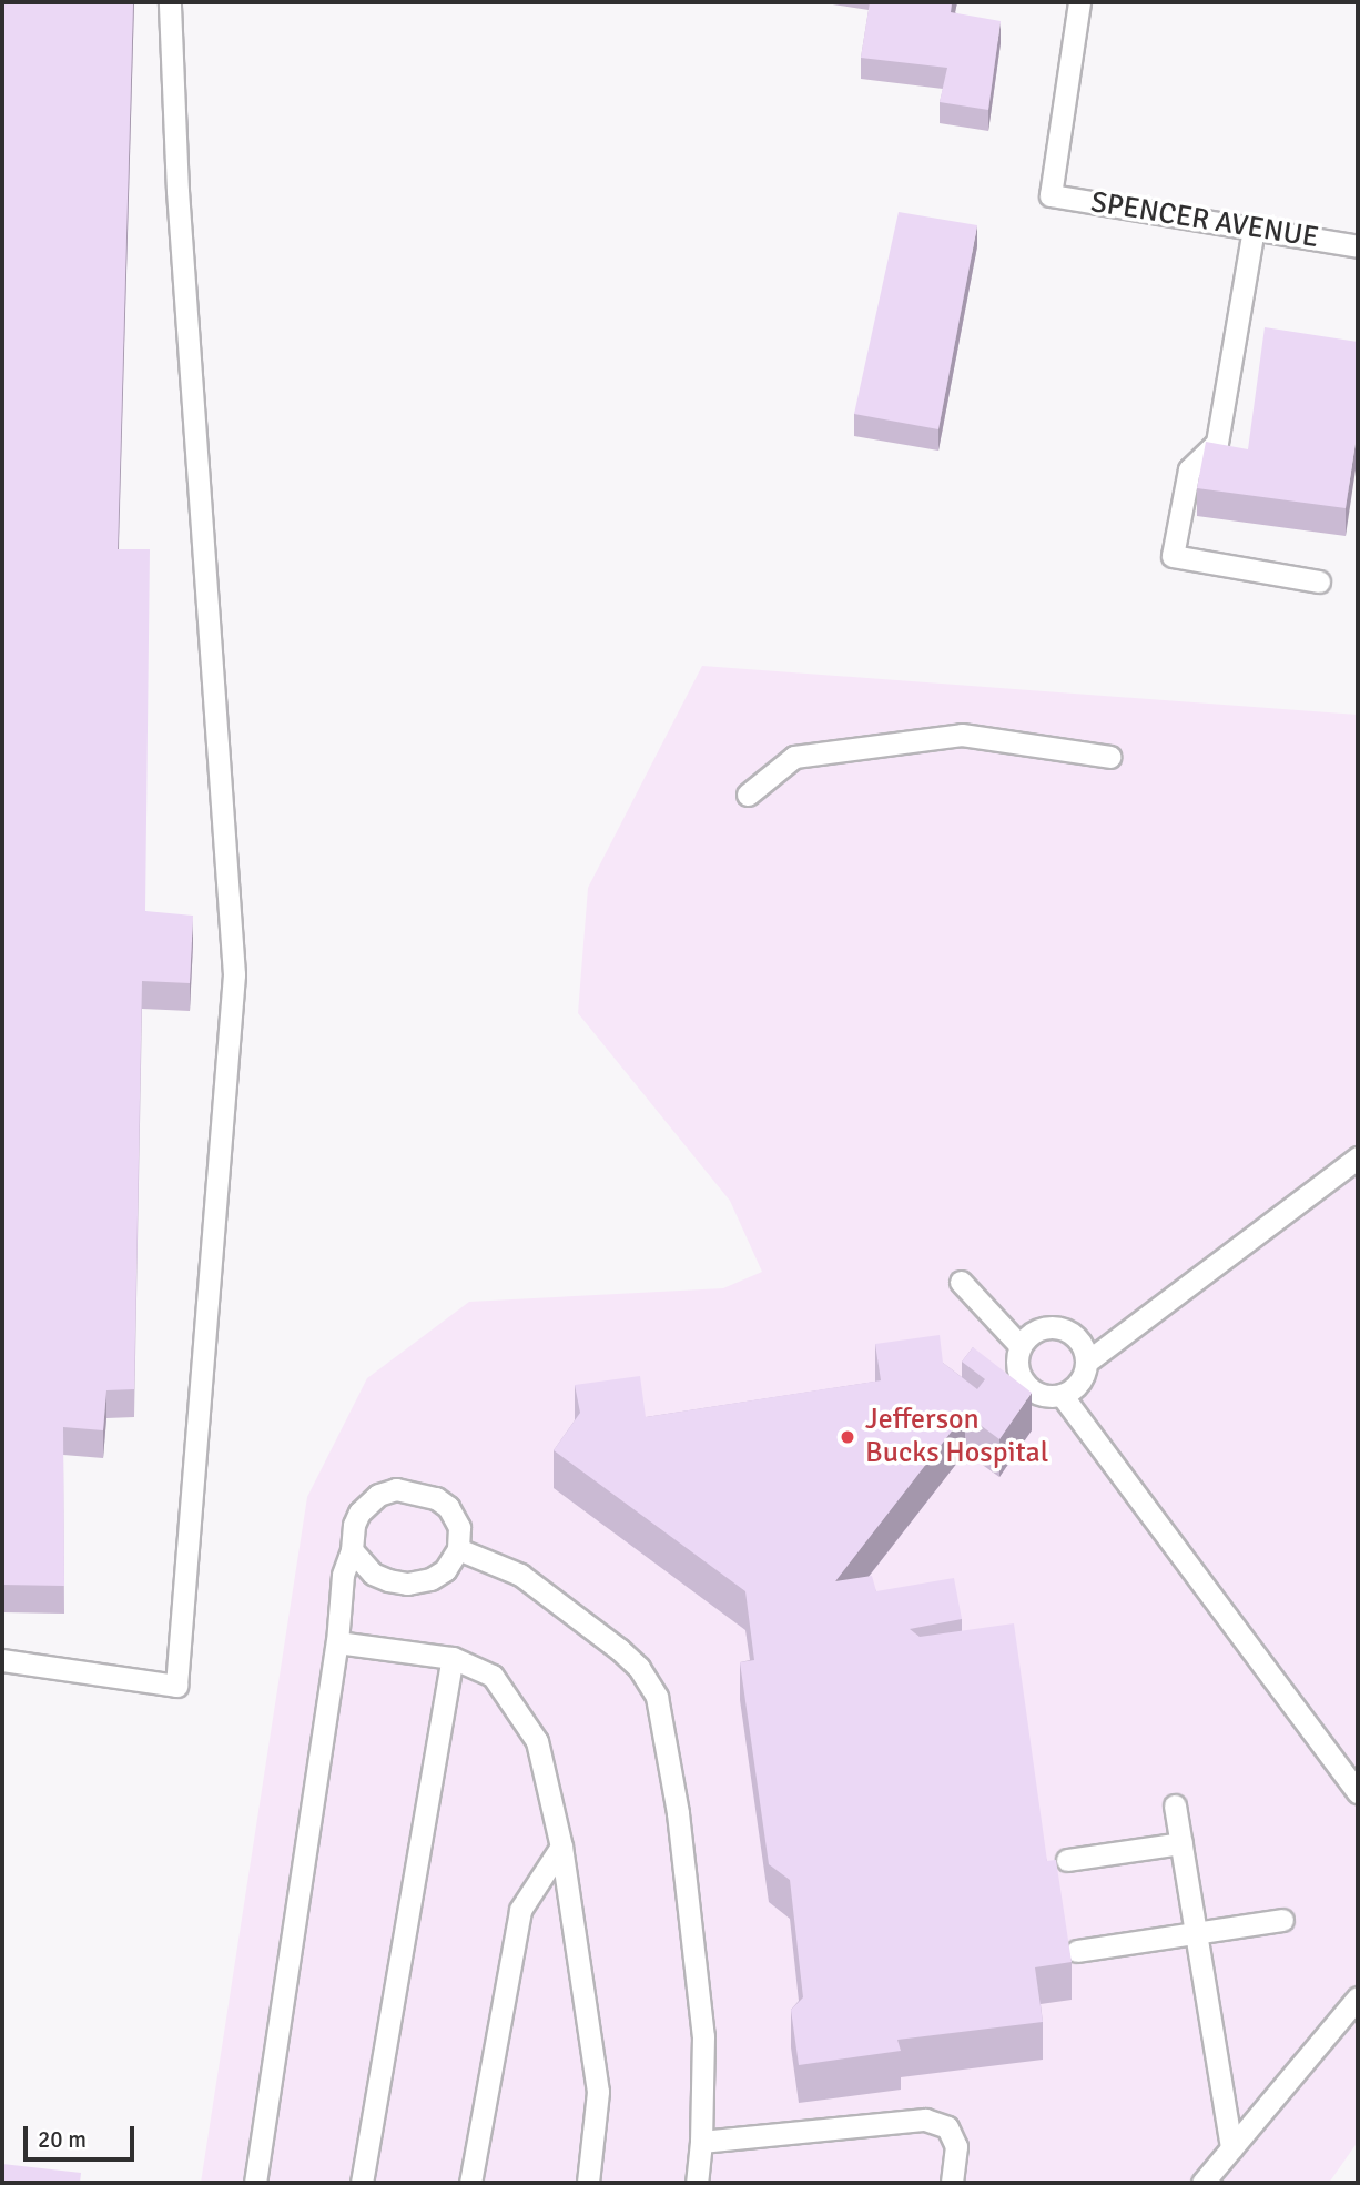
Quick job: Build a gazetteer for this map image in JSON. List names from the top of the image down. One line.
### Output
{"streets":{"lane":["SPENCER AVENUE"]},"places":["Jefferson Bucks Hospital"],"scale_bar":"20 m"}
